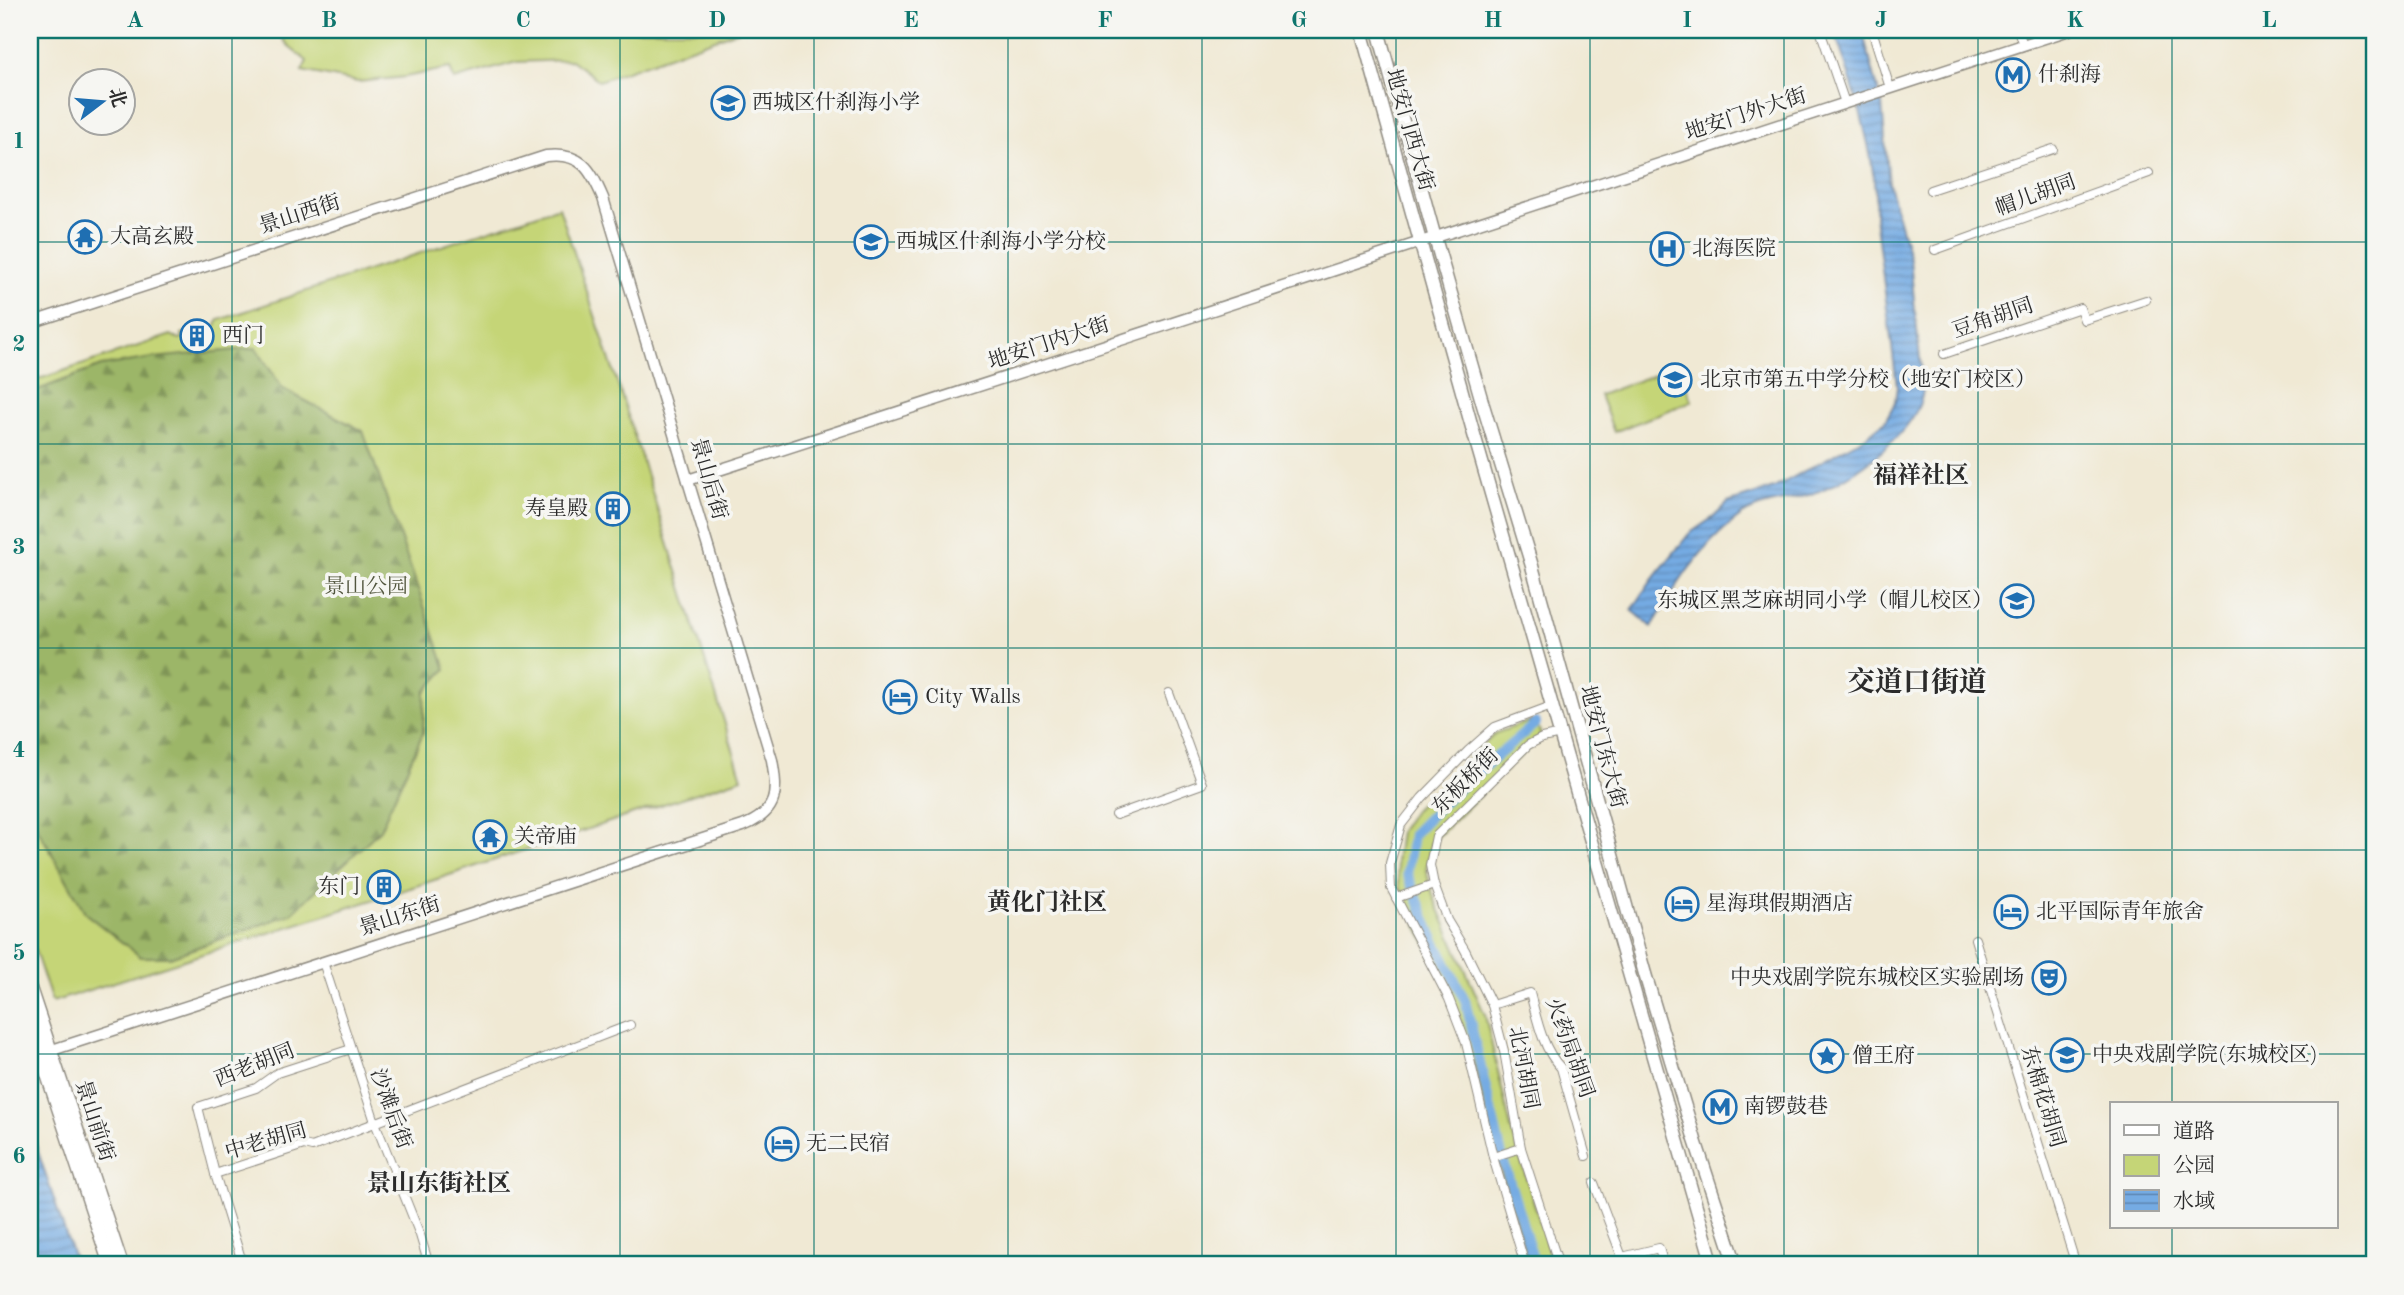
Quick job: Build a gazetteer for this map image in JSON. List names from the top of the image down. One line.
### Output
{"streets":{"main road":["地安门西大街","地安门东大街","景山前街"],"street":["地安门外大街","帽儿胡同","景山西街","豆角胡同","地安门内大街","景山后街","东板桥街","景山东街","火药局胡同","西老胡同","北河胡同","东棉花胡同","沙滩后街","中老胡同"]},"crossings":[["地安门外大街","地安门西大街"],["地安门外大街","地安门内大街"],["地安门外大街","地安门东大街"],["地安门西大街","地安门内大街"],["地安门西大街","地安门东大街"],["景山西街","景山后街"],["地安门内大街","景山后街"],["地安门内大街","地安门东大街"],["景山后街","景山东街"],["地安门东大街","东板桥街"],["东板桥街","北河胡同"],["景山东街","沙滩后街"],["景山东街","景山前街"],["火药局胡同","北河胡同"],["西老胡同","沙滩后街"],["西老胡同","中老胡同"],["沙滩后街","中老胡同"]],"districts":["福祥社区","交道口街道","黄化门社区","景山东街社区"],"parks":["景山公园"],"places":{"metro station":["什刹海","南锣鼓巷"],"school or university":["西城区什刹海小学","西城区什刹海小学分校","北京市第五中学分校（地安门校区）","东城区黑芝麻胡同小学（帽儿校区）","中央戏剧学院(东城校区)"],"temple":["大高玄殿","关帝庙"],"hospital":["北海医院"],"building":["西门","寿皇殿","东门"],"hotel":["City Walls","星海琪假期酒店","北平国际青年旅舍","无二民宿"],"theatre":["中央戏剧学院东城校区实验剧场"],"place":["僧王府"]},"legend":["道路","公园","水域"],"north":"right","grid":{"columns":["A","B","C","D","E","F","G","H","I","J","K","L"],"rows":["1","2","3","4","5","6"]}}
